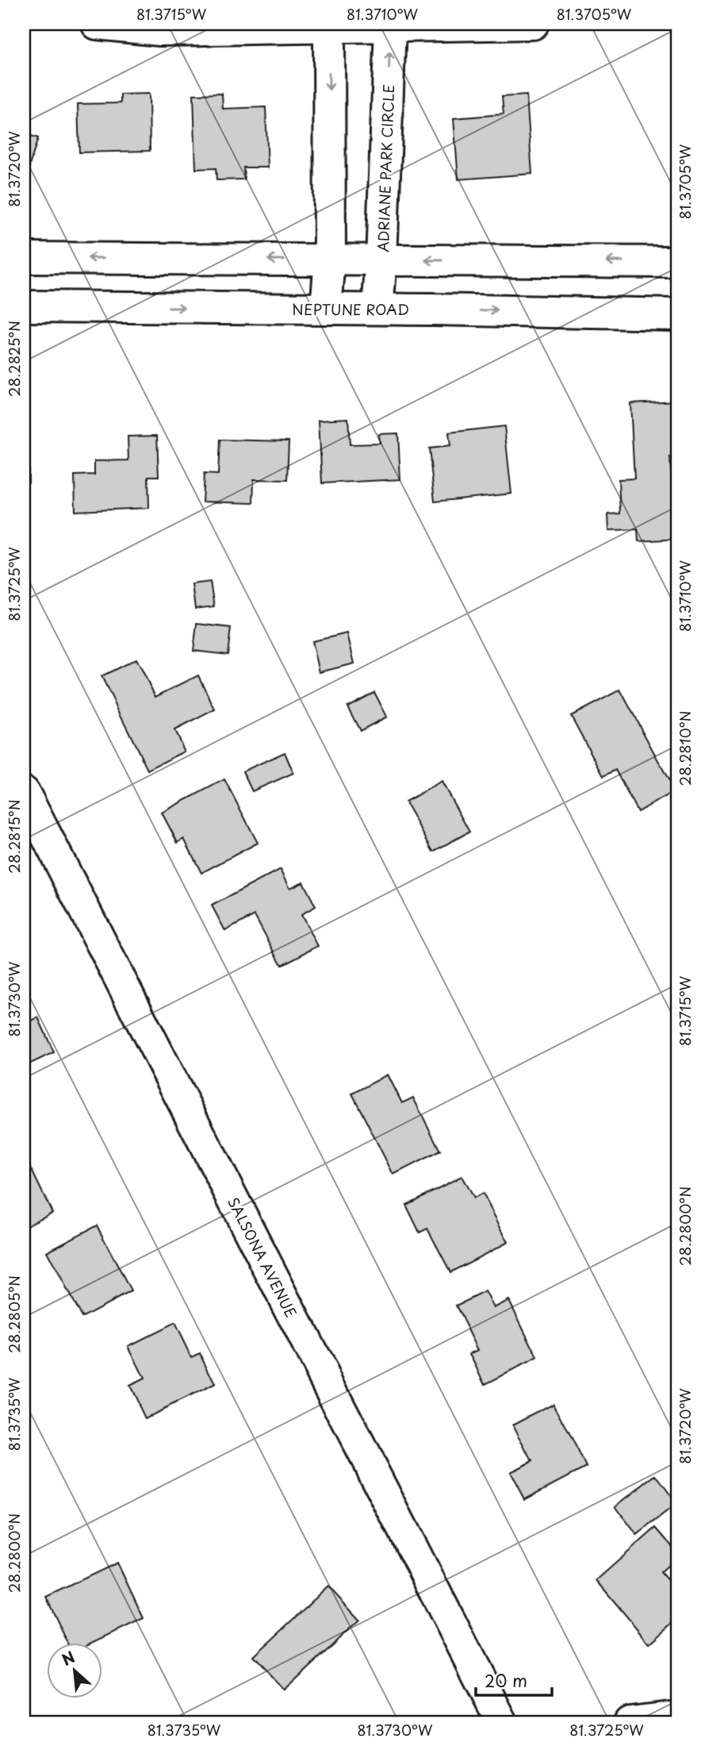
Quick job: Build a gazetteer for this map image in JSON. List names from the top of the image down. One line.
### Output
{"streets":{"street":["ADRIANE PARK CIRCLE","NEPTUNE ROAD","SALSONA AVENUE"]},"crossings":[["ADRIANE PARK CIRCLE","NEPTUNE ROAD"]],"scale_bar":"20 m","north":"top left","coordinates":["81.3715°W","81.3710°W","81.3705°W","81.3720°W","28.2825°N","81.3725°W","28.2810°N","28.2815°N","81.3730°W","28.2800°N","28.2805°N","81.3735°W"]}
